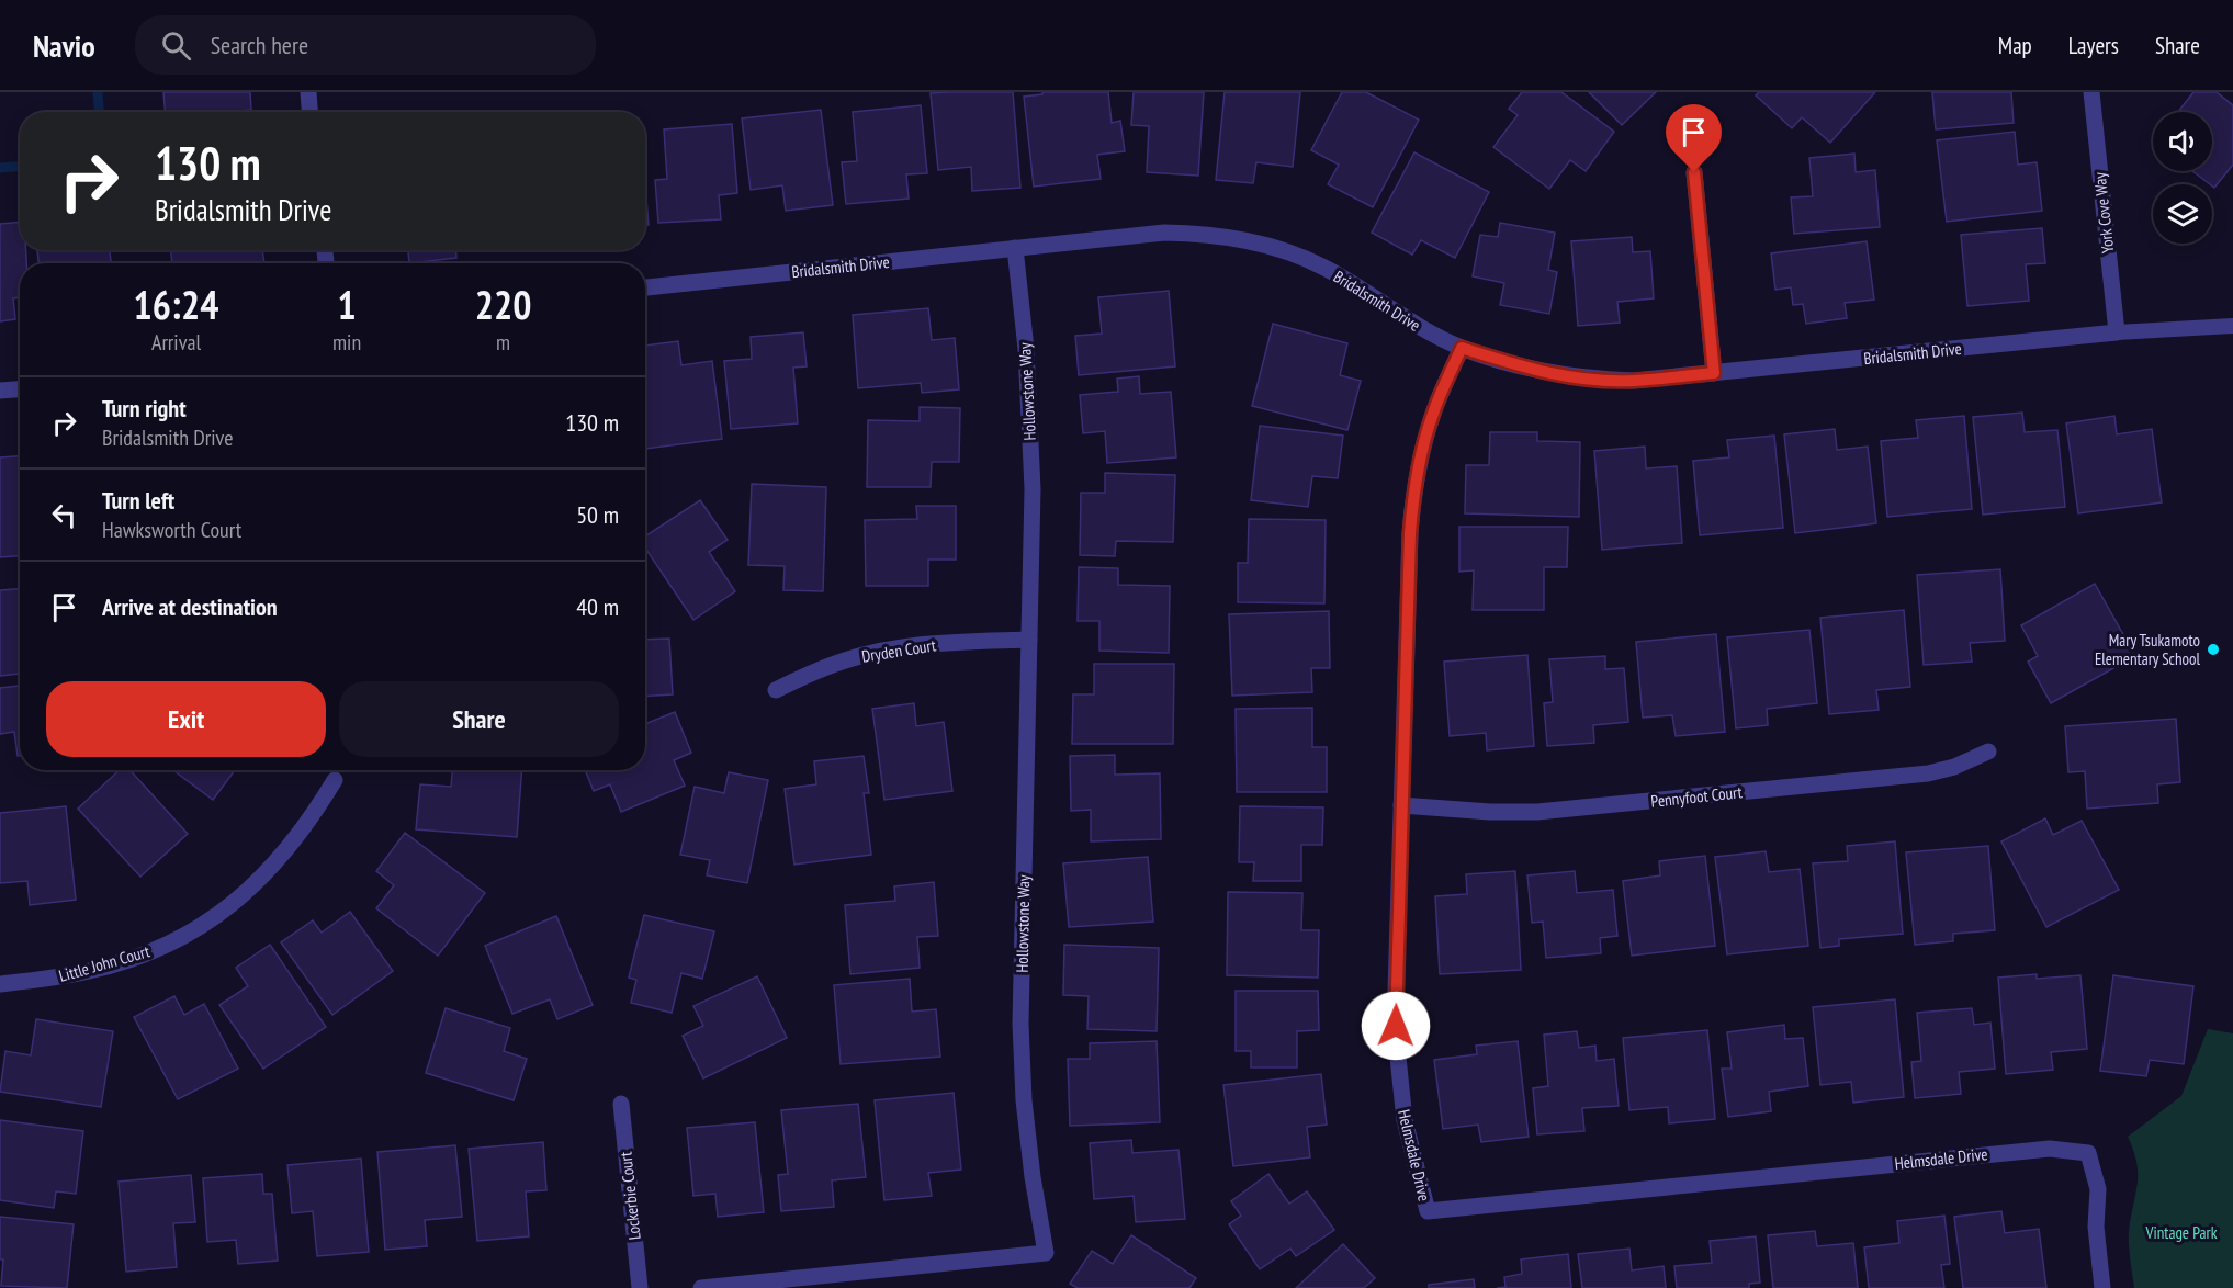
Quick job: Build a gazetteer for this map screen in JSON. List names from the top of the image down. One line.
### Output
{"streets":{"street":["York Cove Way","Bridalsmith Drive","Hollowstone Way","Dryden Court","Pennyfoot Court","Little John Court","Helmsdale Drive","Lockerbie Court"]},"crossings":[["York Cove Way","Bridalsmith Drive"],["Bridalsmith Drive","Hollowstone Way"],["Bridalsmith Drive","Helmsdale Drive"],["Hollowstone Way","Dryden Court"],["Pennyfoot Court","Helmsdale Drive"]],"parks":["Vintage Park"],"places":["Mary Tsukamoto Elementary School"],"page":{"header":"Navio","search":"Search here","nav":["Map","Layers","Share"],"turn":["130 m","Bridalsmith Drive"],"eta":["16:24","Arrival","1","min","220","m"],"list":[{"name":"Turn right","note":"Bridalsmith Drive","value":"130 m"},{"name":"Turn left","note":"Hawksworth Court","value":"50 m"},{"name":"Arrive at destination","value":"40 m"}],"buttons":["Exit","Share"]}}
